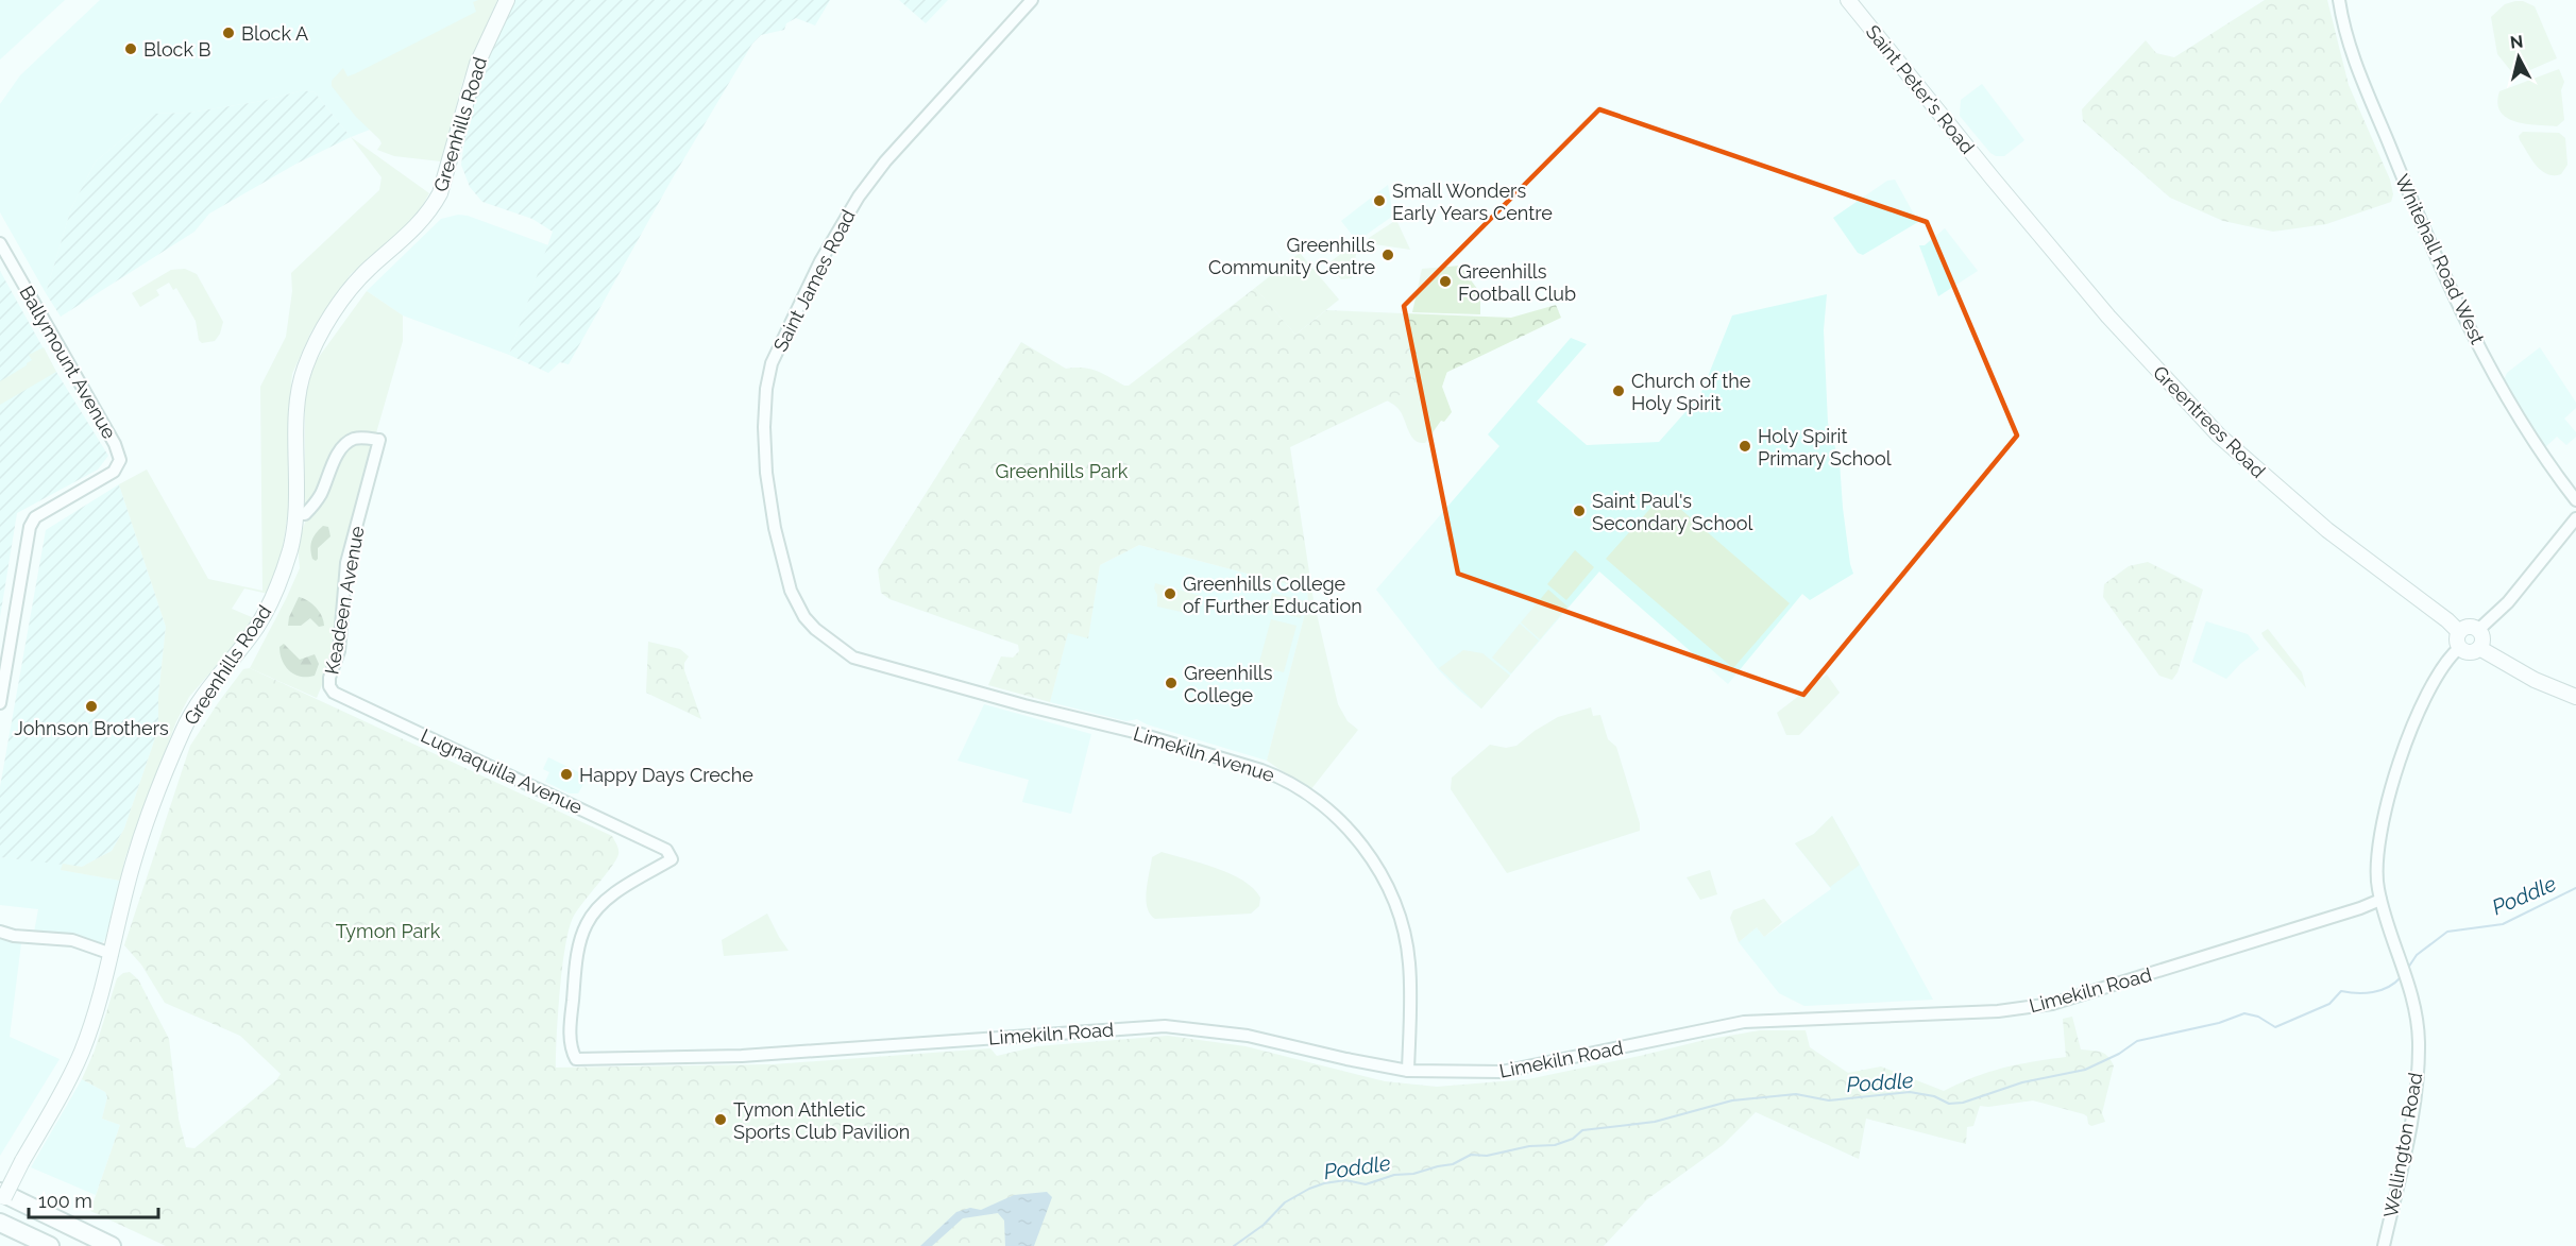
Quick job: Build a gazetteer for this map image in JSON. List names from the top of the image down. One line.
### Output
{"streets":{"main road":["Saint Peter's Road","Greenhills Road","Greentrees Road"],"street":["Whitehall Road West","Saint James Road","Ballymount Avenue","Keadeen Avenue","Limekiln Avenue","Lugnaquilla Avenue","Limekiln Road","Wellington Road"]},"crossings":[["Saint Peter's Road","Greentrees Road"],["Greenhills Road","Keadeen Avenue"],["Saint James Road","Limekiln Avenue"],["Greentrees Road","Wellington Road"],["Keadeen Avenue","Lugnaquilla Avenue"],["Limekiln Avenue","Limekiln Road"],["Lugnaquilla Avenue","Limekiln Road"],["Limekiln Road","Wellington Road"]],"water":["Poddle"],"parks":["Greenhills Park","Tymon Park"],"places":["Block A","Block B","Small Wonders Early Years Centre","Greenhills Community Centre","Greenhills Football Club","Church of the Holy Spirit","Holy Spirit Primary School","Saint Paul's Secondary School","Greenhills College of Further Education","Greenhills College","Johnson Brothers","Happy Days Creche","Tymon Athletic Sports Club Pavilion"],"scale_bar":"100 m","north":"top"}
